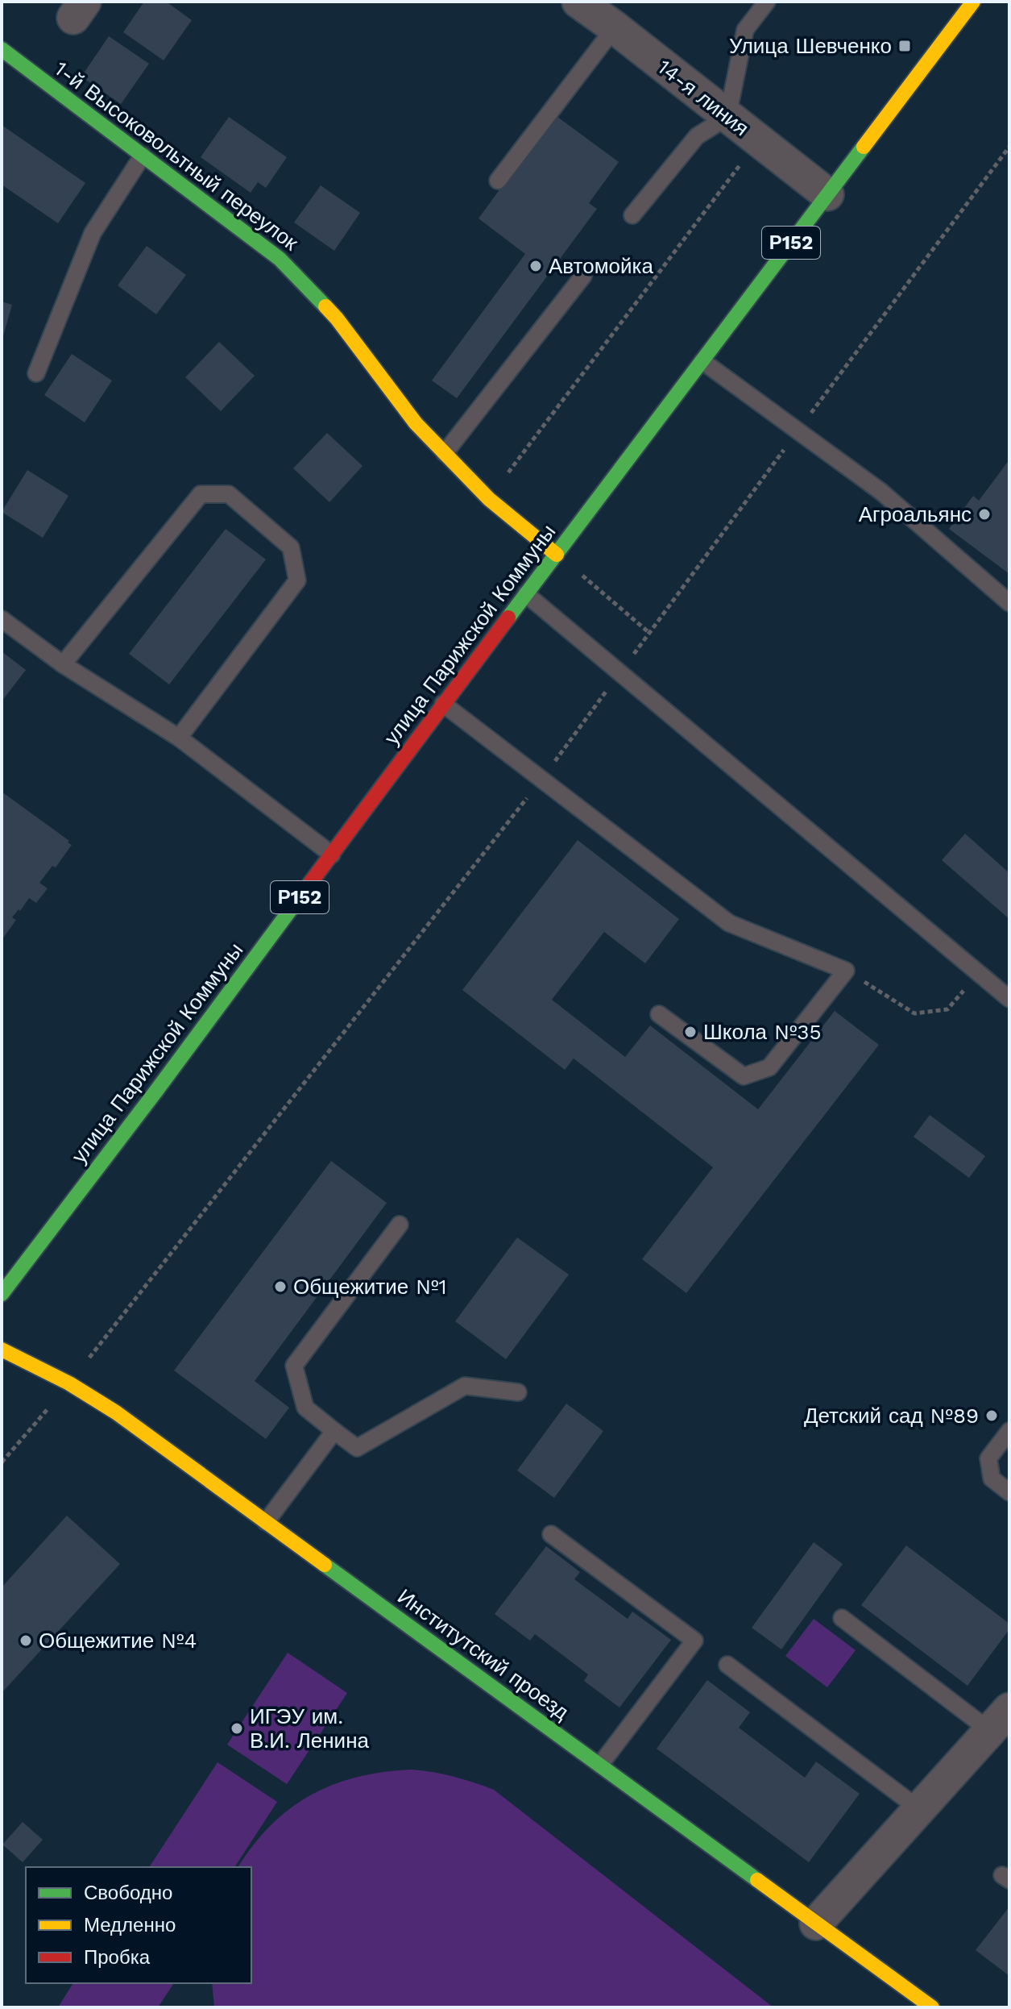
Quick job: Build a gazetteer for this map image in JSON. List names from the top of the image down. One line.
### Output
{"streets":{"street":["14-я линия","1-й Высоковольтный переулок","Р152","улица Парижской Коммуны","Институтский проезд"]},"crossings":[["14-я линия","улица Парижской Коммуны"],["1-й Высоковольтный переулок","улица Парижской Коммуны"]],"places":{"transit":["Улица Шевченко"],"other":["Автомойка","Агроальянс","Школа №35","Общежитие №1","Детский сад №89","Общежитие №4","ИГЭУ им. В.И. Ленина"]},"legend":["Свободно","Медленно","Пробка"]}
